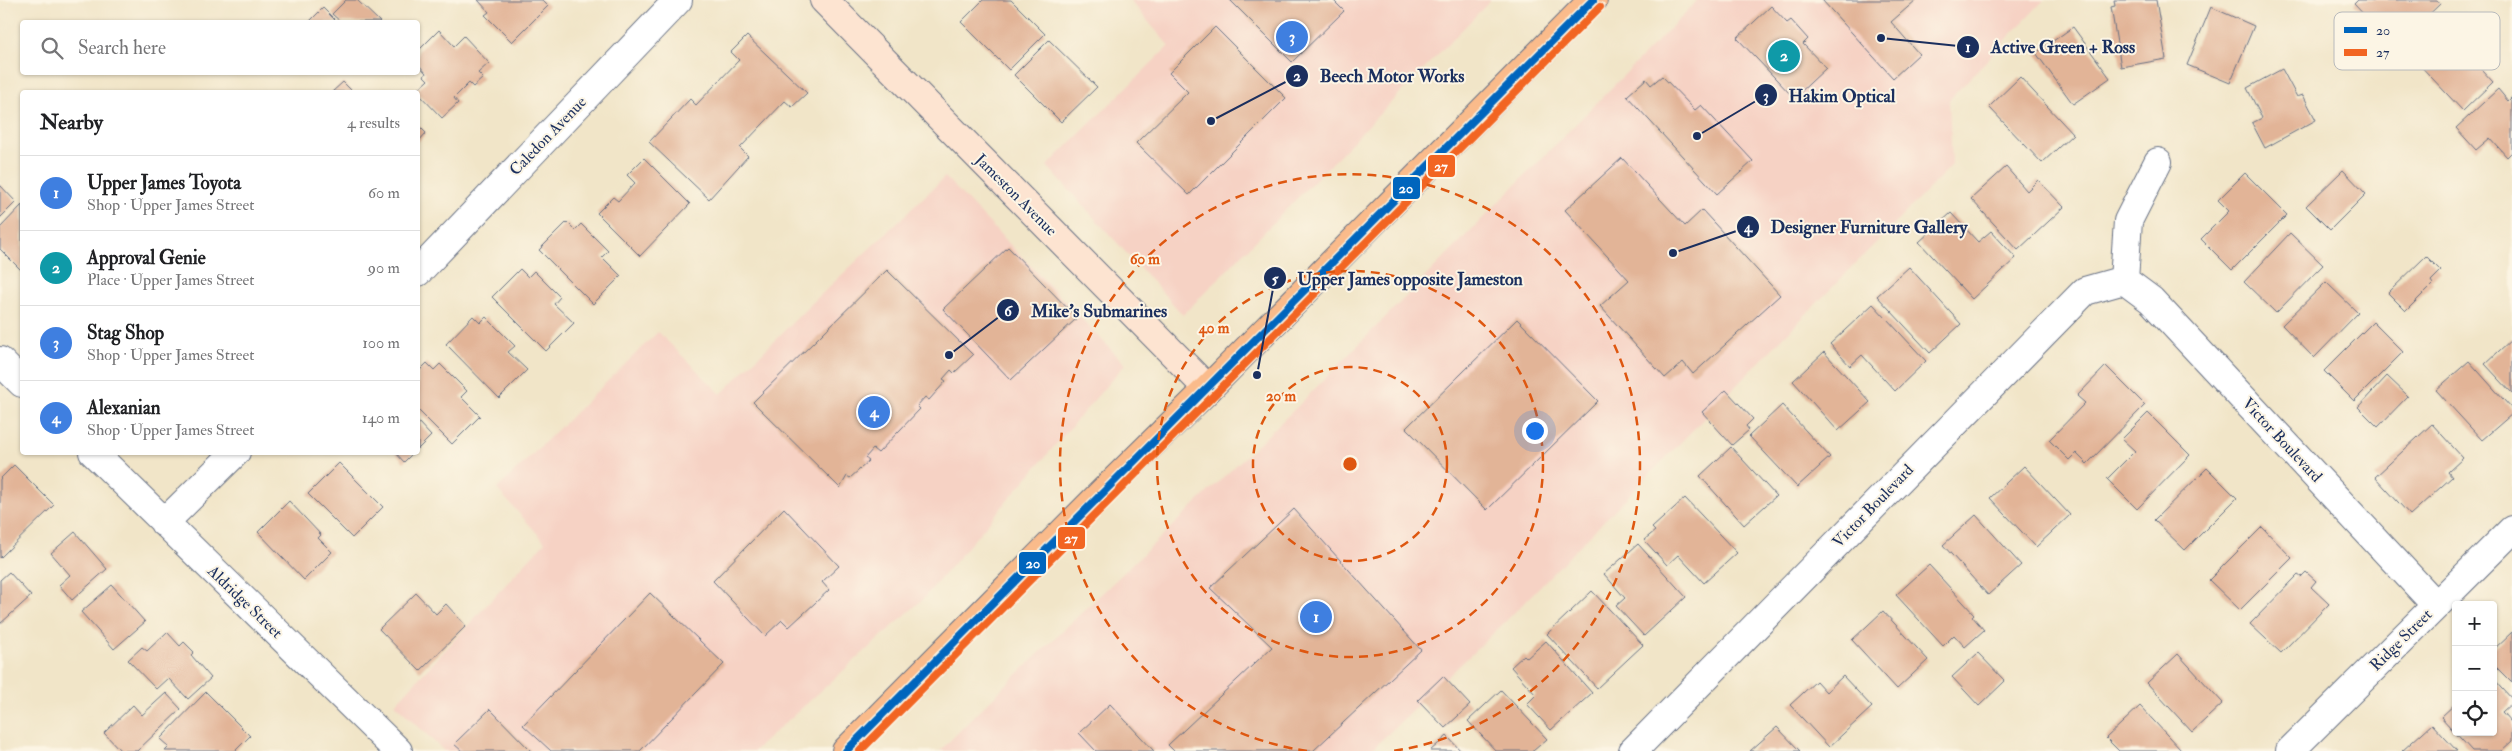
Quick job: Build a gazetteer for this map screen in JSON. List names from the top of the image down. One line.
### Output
{"streets":{"street":["Caledon Avenue","Jameston Avenue","Victor Boulevard","Aldridge Street","Ridge Street"]},"crossings":[["Victor Boulevard","Ridge Street"]],"places":["Active Green + Ross","Beech Motor Works","Hakim Optical","Designer Furniture Gallery","Mike's Submarines","Upper James opposite Jameston"],"lines":["transit line 20","transit line 27"],"legend":["20","27"],"page":{"pins":["3","2","4","1"],"search":"Search here","heading":["Nearby","4 results"],"list":[{"mark":"1","name":"Upper James Toyota","note":"Shop · Upper James Street","value":"60 m"},{"mark":"2","name":"Approval Genie","note":"Place · Upper James Street","value":"90 m"},{"mark":"3","name":"Stag Shop","note":"Shop · Upper James Street","value":"100 m"},{"mark":"4","name":"Alexanian","note":"Shop · Upper James Street","value":"140 m"}],"map_buttons":["+","−"]},"rings":["60 m","40 m","20 m"]}
